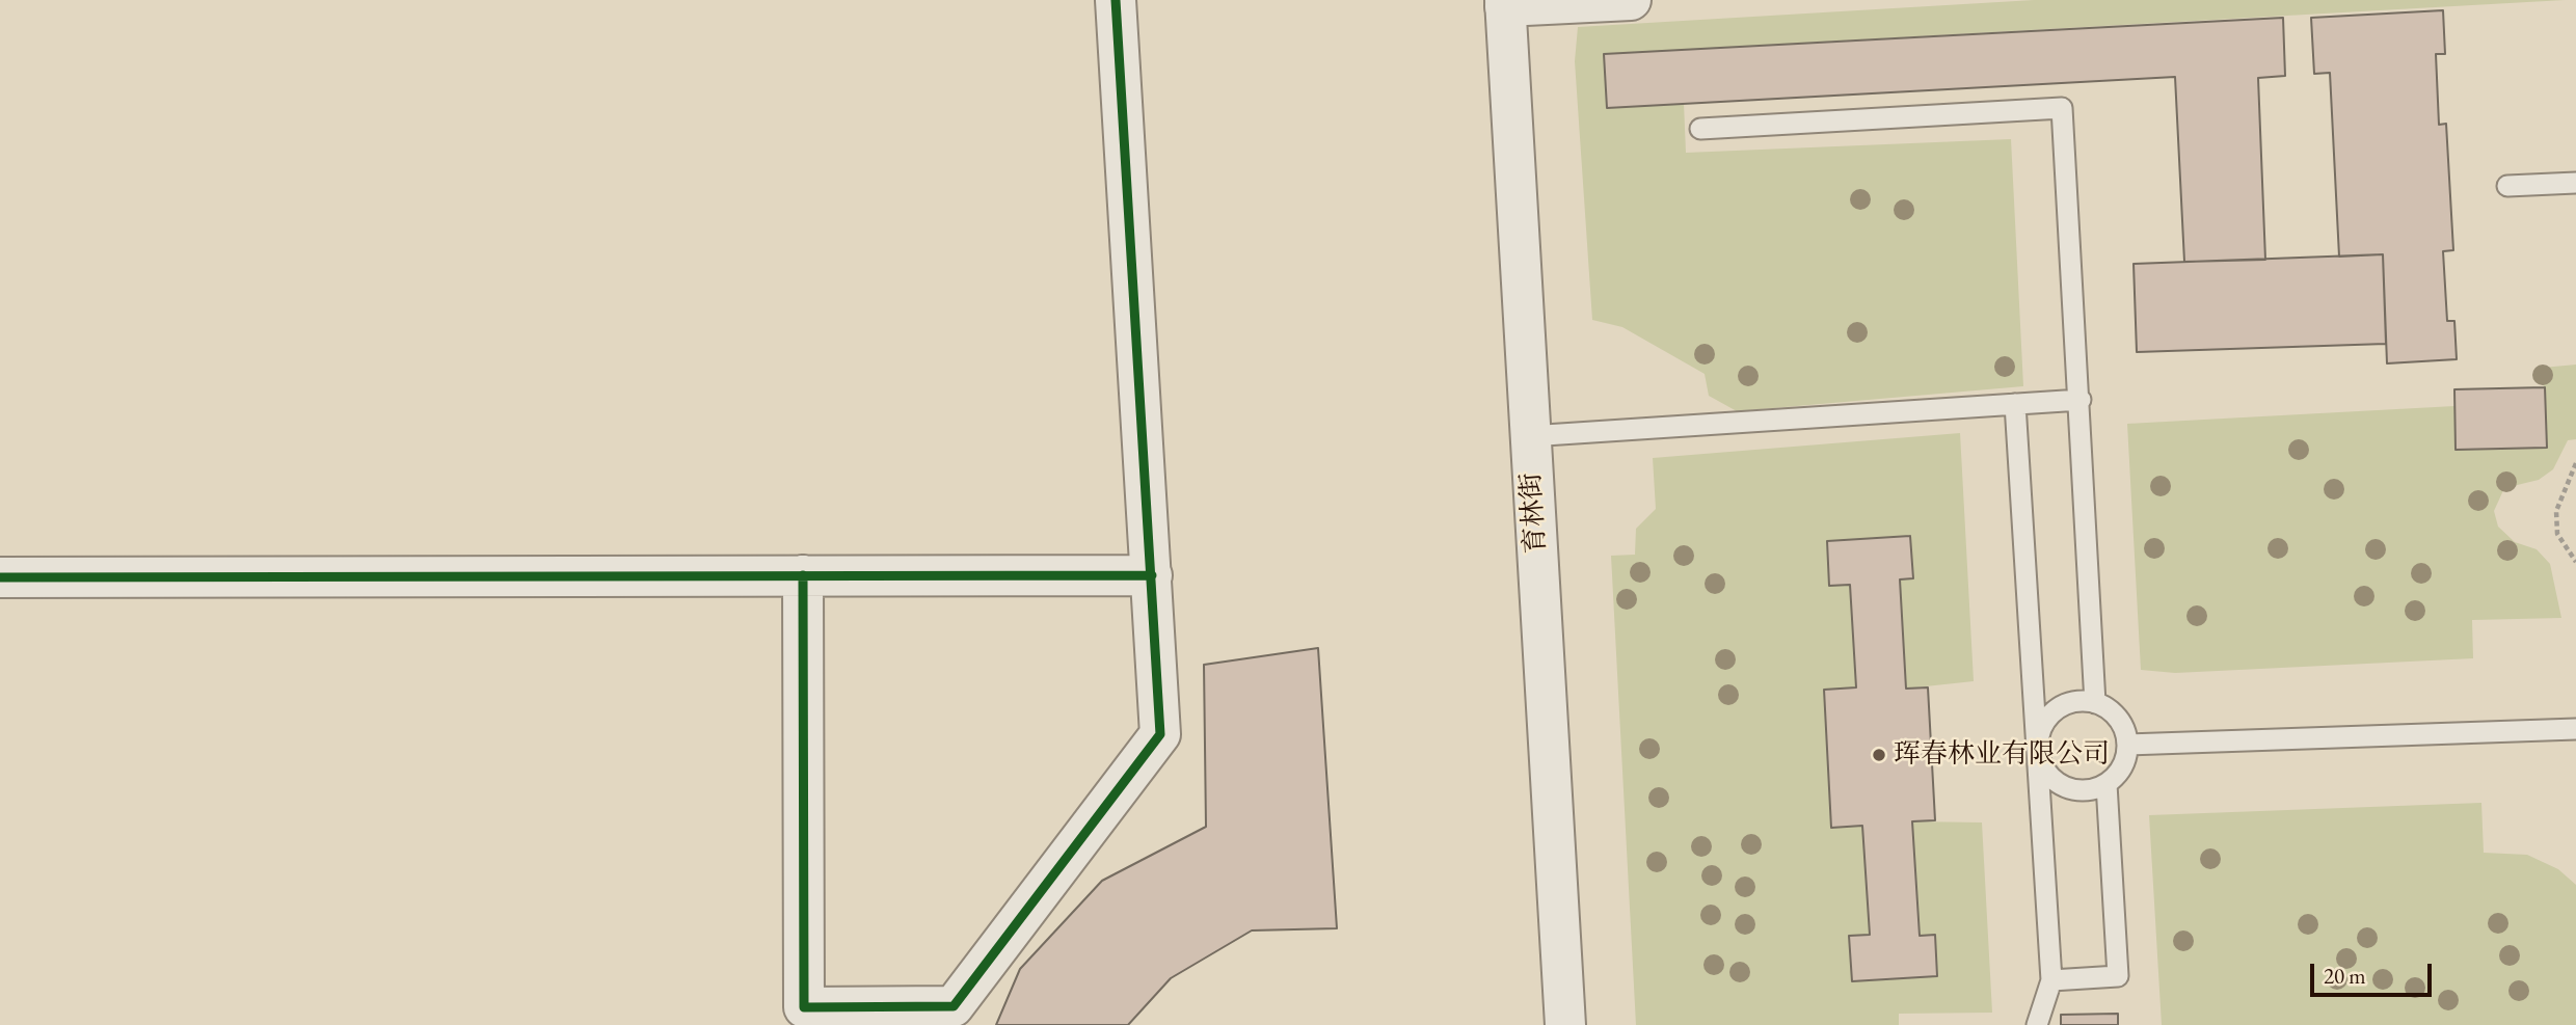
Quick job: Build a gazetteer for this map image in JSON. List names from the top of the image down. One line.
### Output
{"streets":{"street":["育林街"]},"places":["珲春林业有限公司"],"scale_bar":"20 m"}
